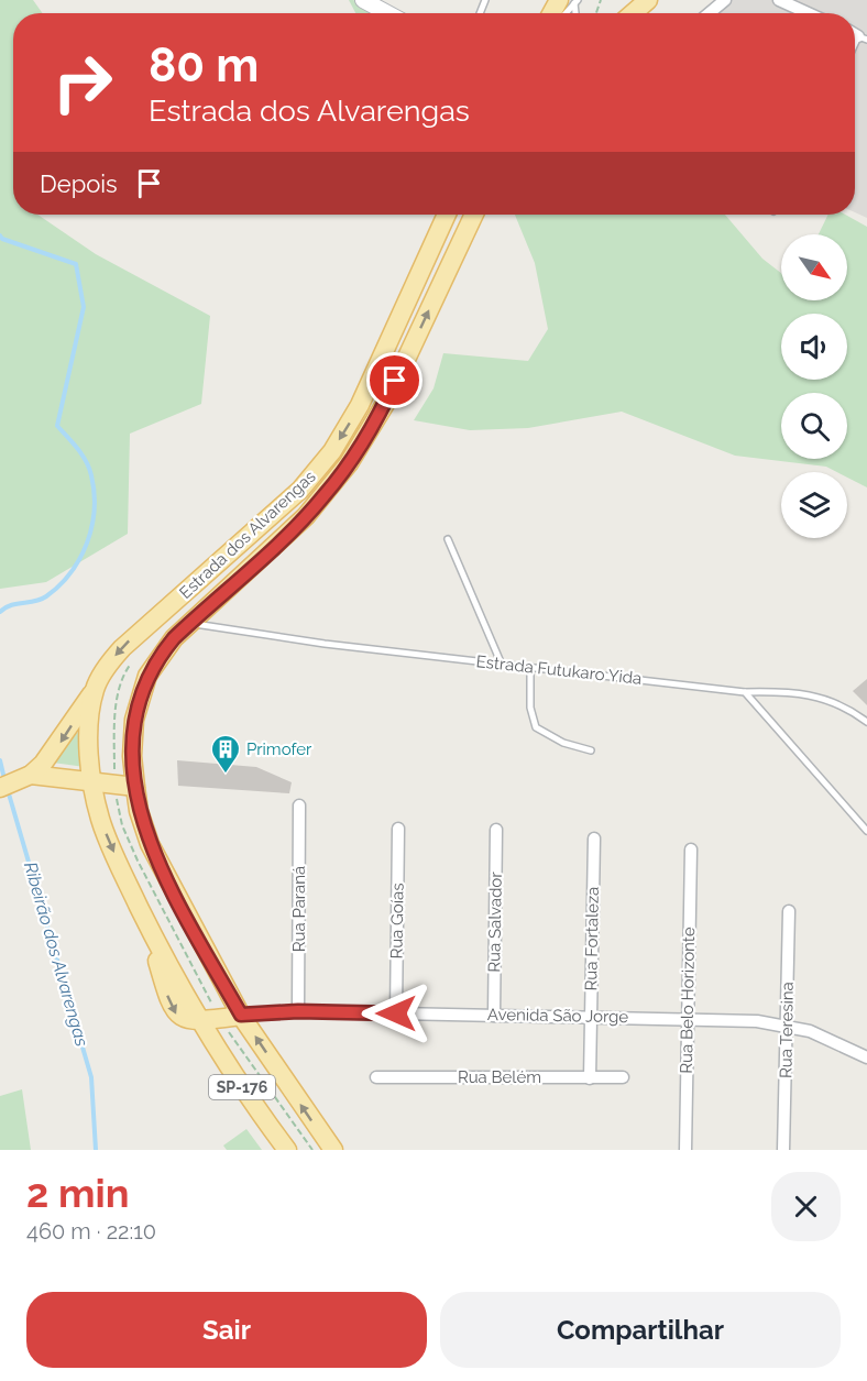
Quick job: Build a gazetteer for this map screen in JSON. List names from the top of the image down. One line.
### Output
{"streets":{"main road":["Estrada dos Alvarengas","SP-176"],"street":["Rua Paraná","Rua Goías","Rua Salvador","Rua Fortaleza","Rua Belo Horizonte","Avenida São Jorge","Rua Teresina","Rua Belém"],"lane":["Estrada Futukaro Yida"]},"crossings":[["Estrada dos Alvarengas","Estrada Futukaro Yida"],["Estrada dos Alvarengas","Avenida São Jorge"],["Rua Paraná","Avenida São Jorge"],["Rua Goías","Avenida São Jorge"],["Rua Salvador","Avenida São Jorge"],["Rua Fortaleza","Avenida São Jorge"],["Rua Fortaleza","Rua Belém"],["Rua Belo Horizonte","Avenida São Jorge"],["Avenida São Jorge","Rua Teresina"]],"water":["Ribeirão dos Alvarengas"],"places":{"building":["Primofer"]},"north":"bottom right","page":{"turn":["80 m","Estrada dos Alvarengas"],"then":"Depois","heading":["2 min","460 m · 22:10"],"buttons":["Sair","Compartilhar"]}}
